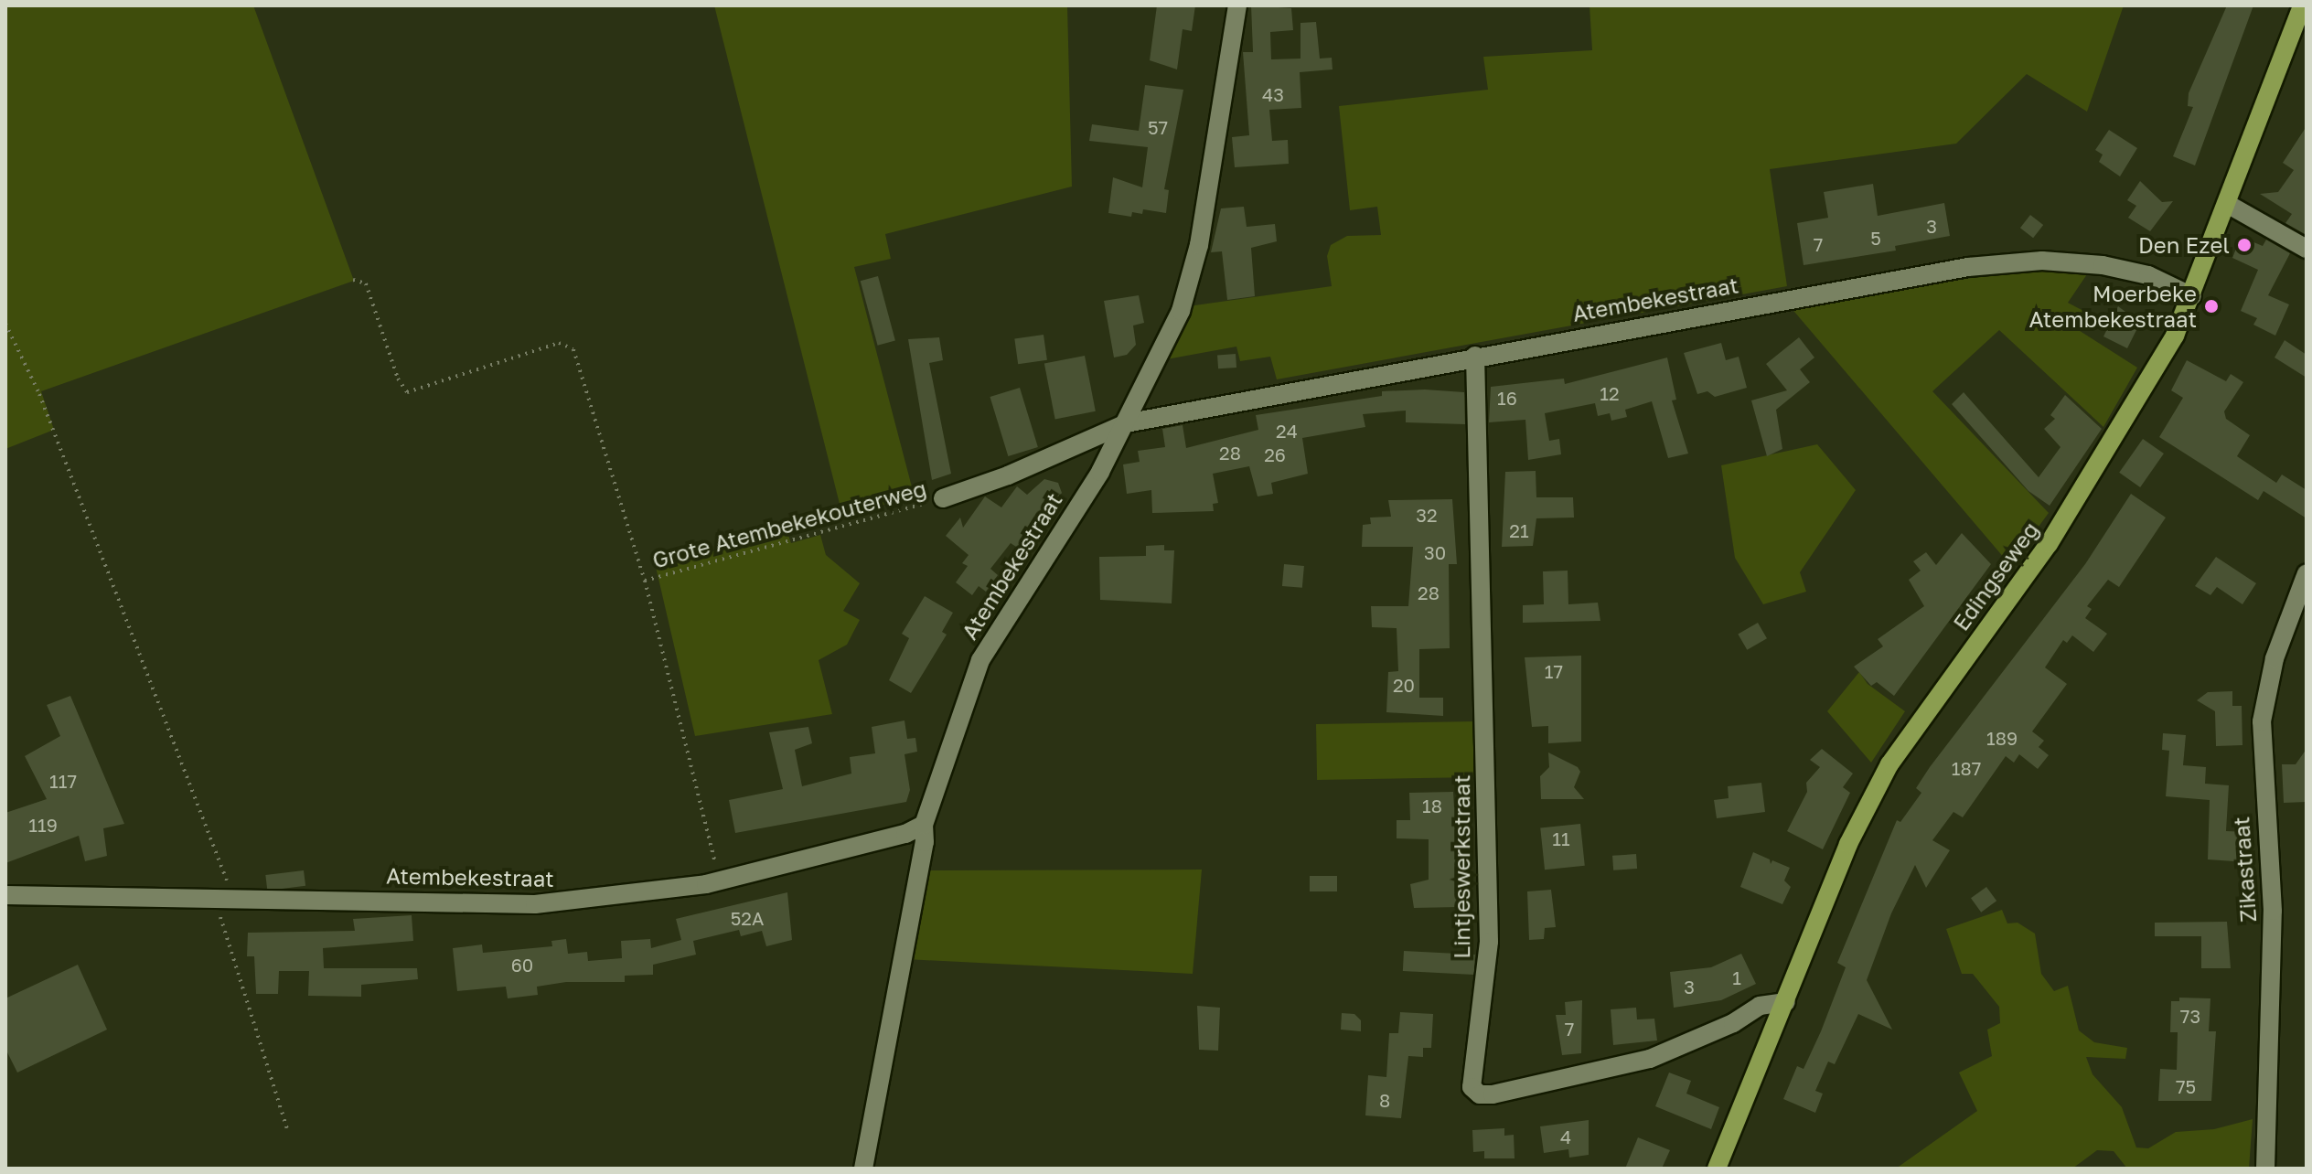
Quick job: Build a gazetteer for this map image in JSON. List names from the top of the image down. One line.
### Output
{"streets":{"main road":["Edingseweg"],"street":["Atembekestraat","Lintjeswerkstraat","Zikastraat"],"path":["Grote Atembekekouterweg"]},"crossings":[["Atembekestraat","Grote Atembekekouterweg"],["Atembekestraat","Edingseweg"],["Atembekestraat","Lintjeswerkstraat"],["Edingseweg","Lintjeswerkstraat"]],"places":["Den Ezel","Moerbeke Atembekestraat"],"house_numbers":["43","57","3","5","7","12","16","24","28","26","32","21","30","28","17","20","189","187","117","18","119","11","52A","60","1","3","73","7","75","8","4"]}
